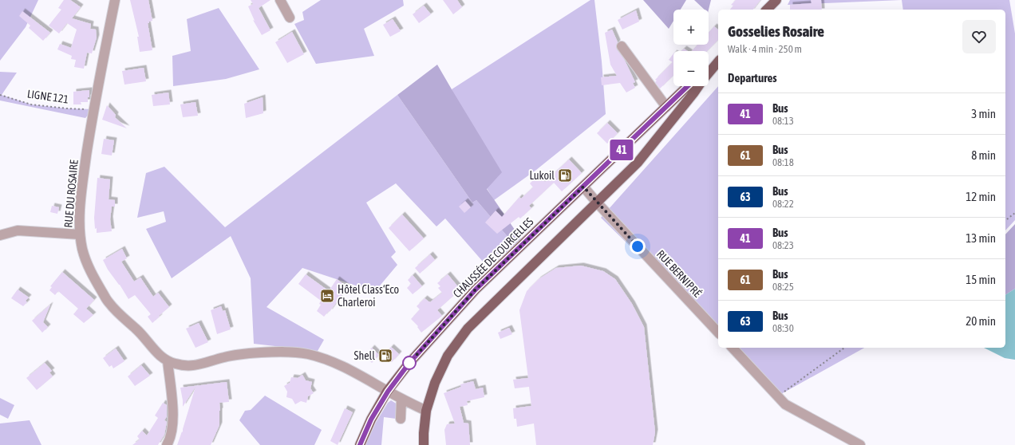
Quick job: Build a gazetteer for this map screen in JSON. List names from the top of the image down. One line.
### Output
{"streets":{"main road":["CHAUSSÉE DE COURCELLES"],"street":["RUE DU ROSAIRE","RUE BERNIPRÉ"],"path":["LIGNE 121"]},"crossings":[["LIGNE 121","RUE DU ROSAIRE"],["RUE DU ROSAIRE","CHAUSSÉE DE COURCELLES"],["CHAUSSÉE DE COURCELLES","RUE BERNIPRÉ"]],"places":{"fuel station":["Lukoil","Shell"],"hotel":["Hôtel Class‘Eco Charleroi"]},"lines":["bus line 41"],"page":{"on_map":"41","map_buttons":["+","−"],"heading":[["Gosselies Rosaire","Walk · 4 min · 250 m"],"Departures"],"list":[{"mark":"41","name":"Bus","note":"08:13","value":"3 min"},{"mark":"61","name":"Bus","note":"08:18","value":"8 min"},{"mark":"63","name":"Bus","note":"08:22","value":"12 min"},{"mark":"41","name":"Bus","note":"08:23","value":"13 min"},{"mark":"61","name":"Bus","note":"08:25","value":"15 min"},{"mark":"63","name":"Bus","note":"08:30","value":"20 min"}]}}
